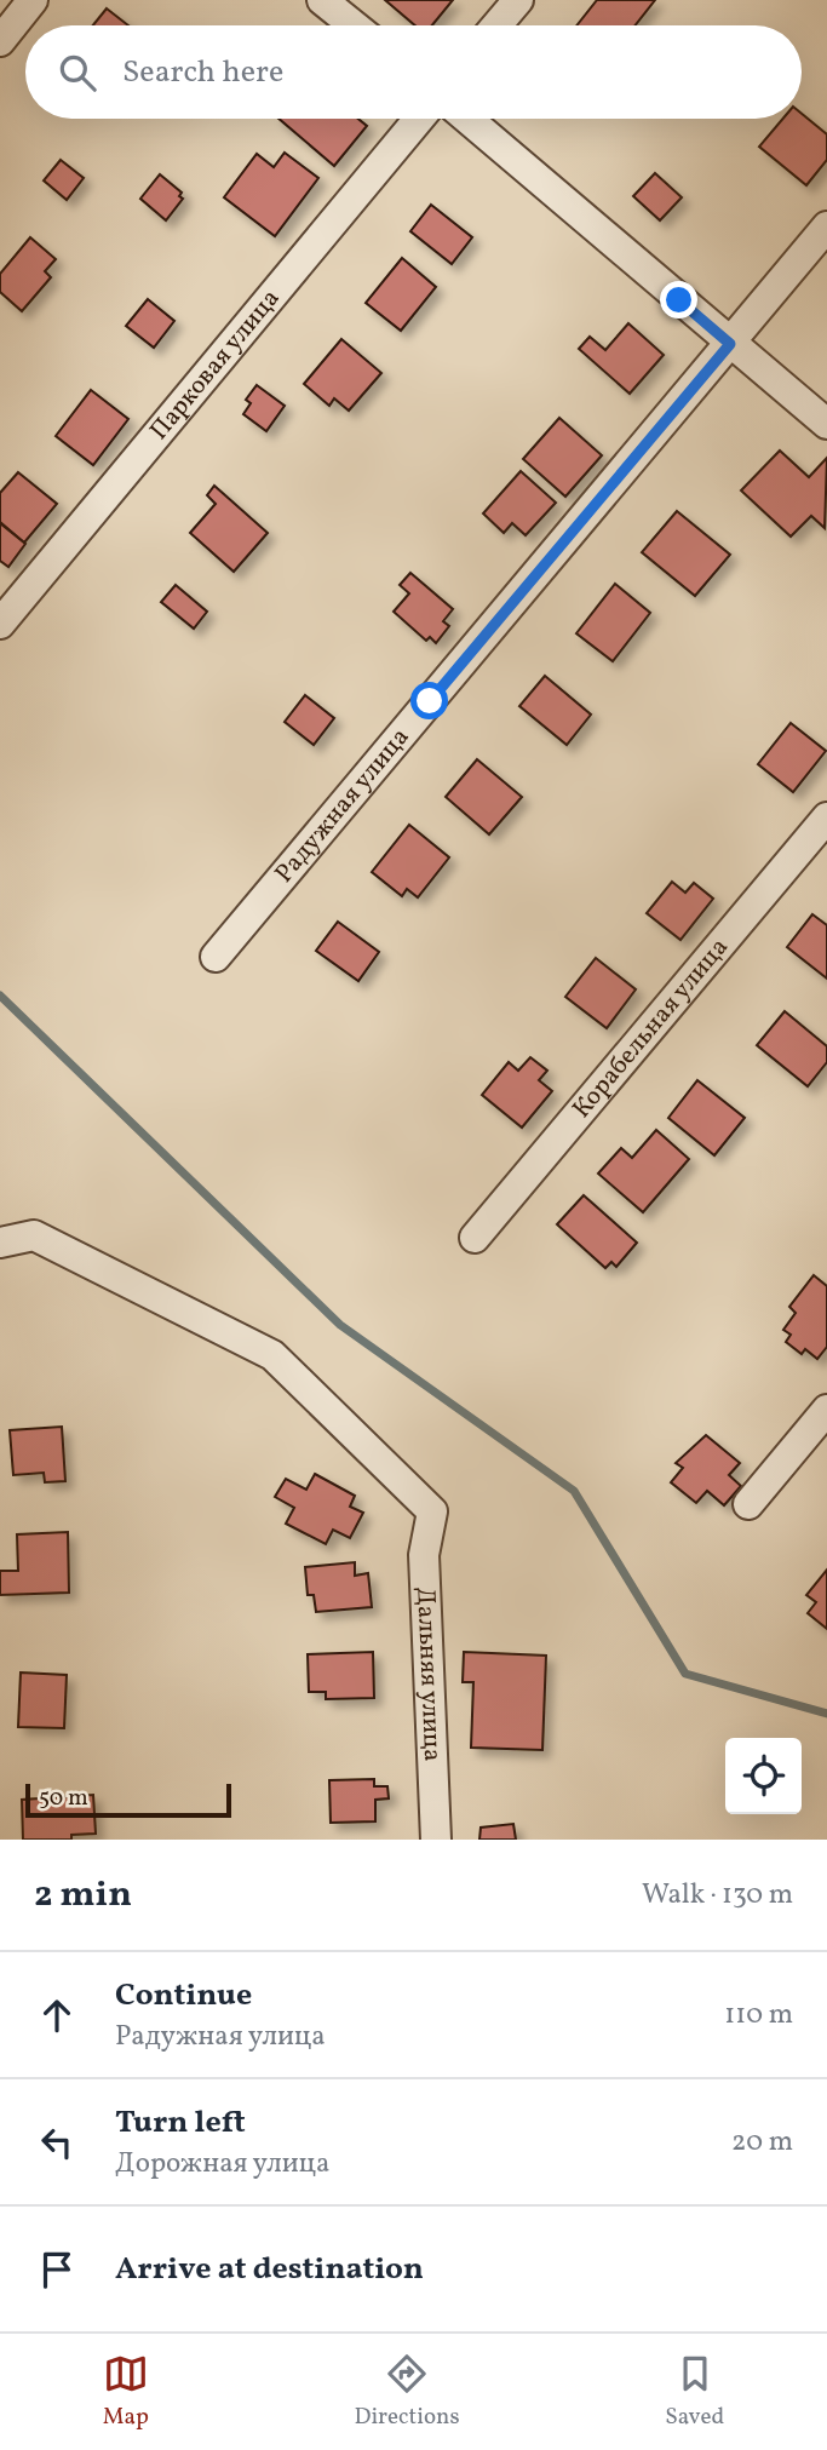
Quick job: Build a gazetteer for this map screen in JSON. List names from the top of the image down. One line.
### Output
{"streets":{"street":["Парковая улица","Радужная улица","Корабельная улица","Дальняя улица"]},"scale_bar":"50 m","page":{"search":"Search here","scale":"50 m","heading":["2 min","Walk · 130 m"],"list":[["Continue","Радужная улица","110 m"],["Turn left","Дорожная улица","20 m"],"Arrive at destination"],"nav":["Map","Directions","Saved"]}}
